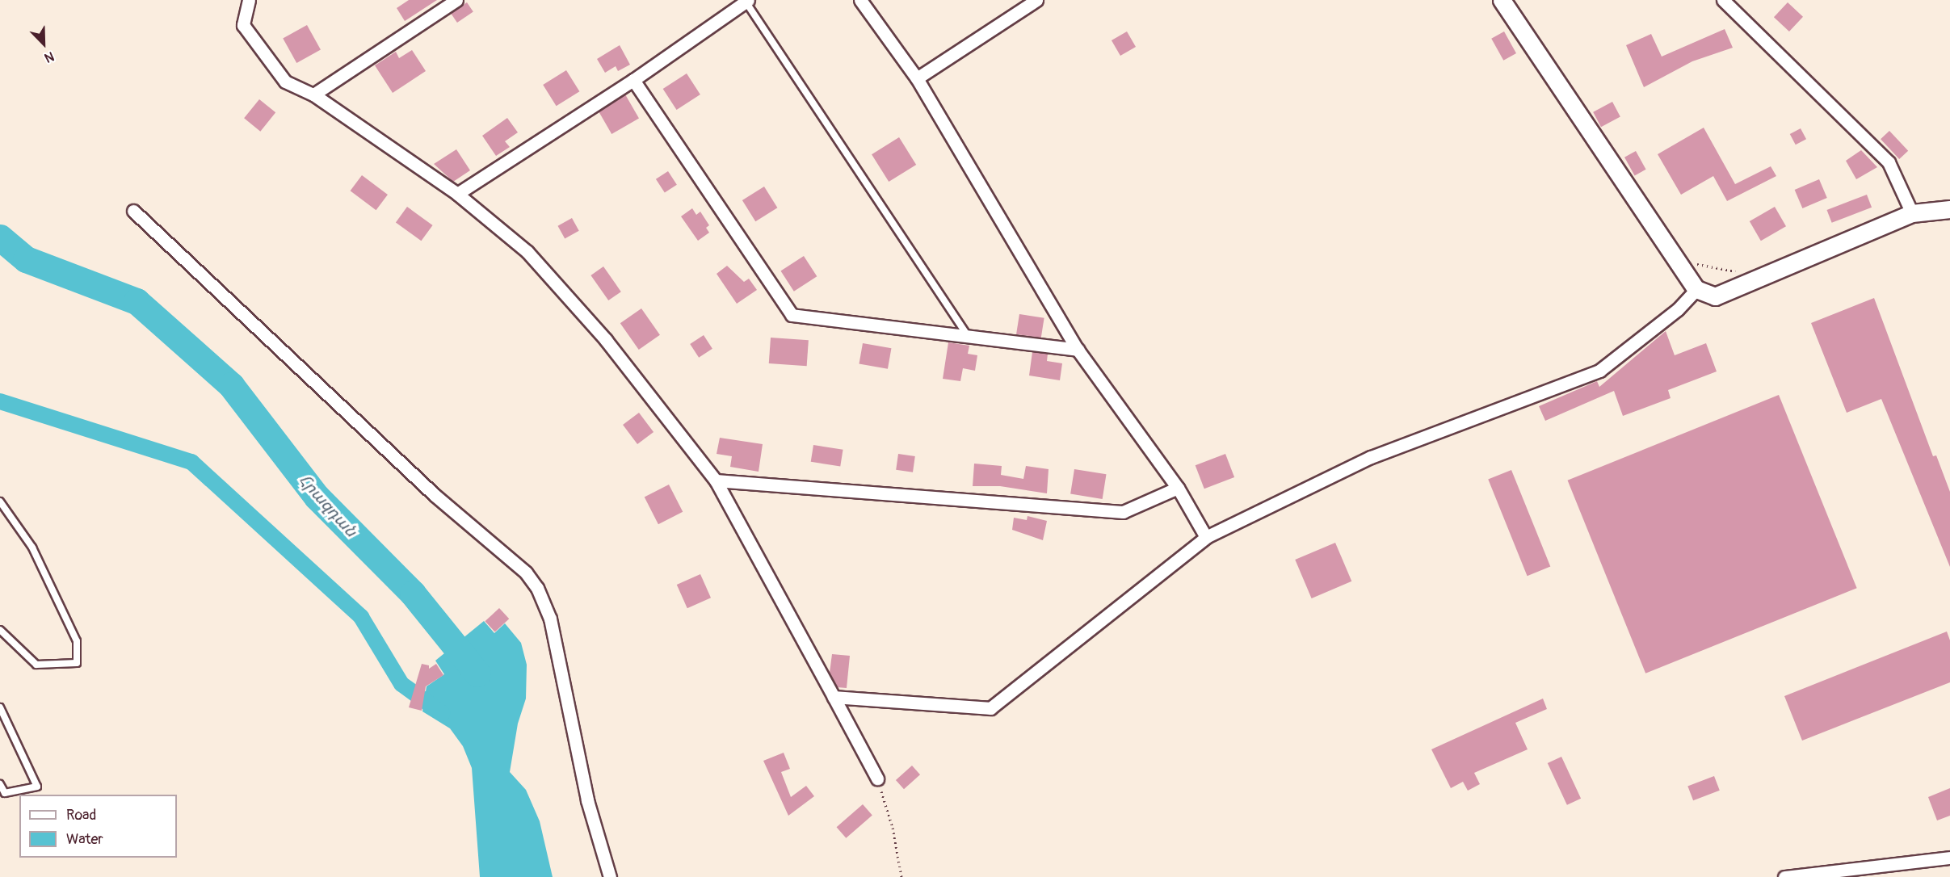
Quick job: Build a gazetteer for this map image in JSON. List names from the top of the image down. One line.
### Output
{"water":["Հրազդան"],"legend":["Road","Water"],"north":"bottom right"}
